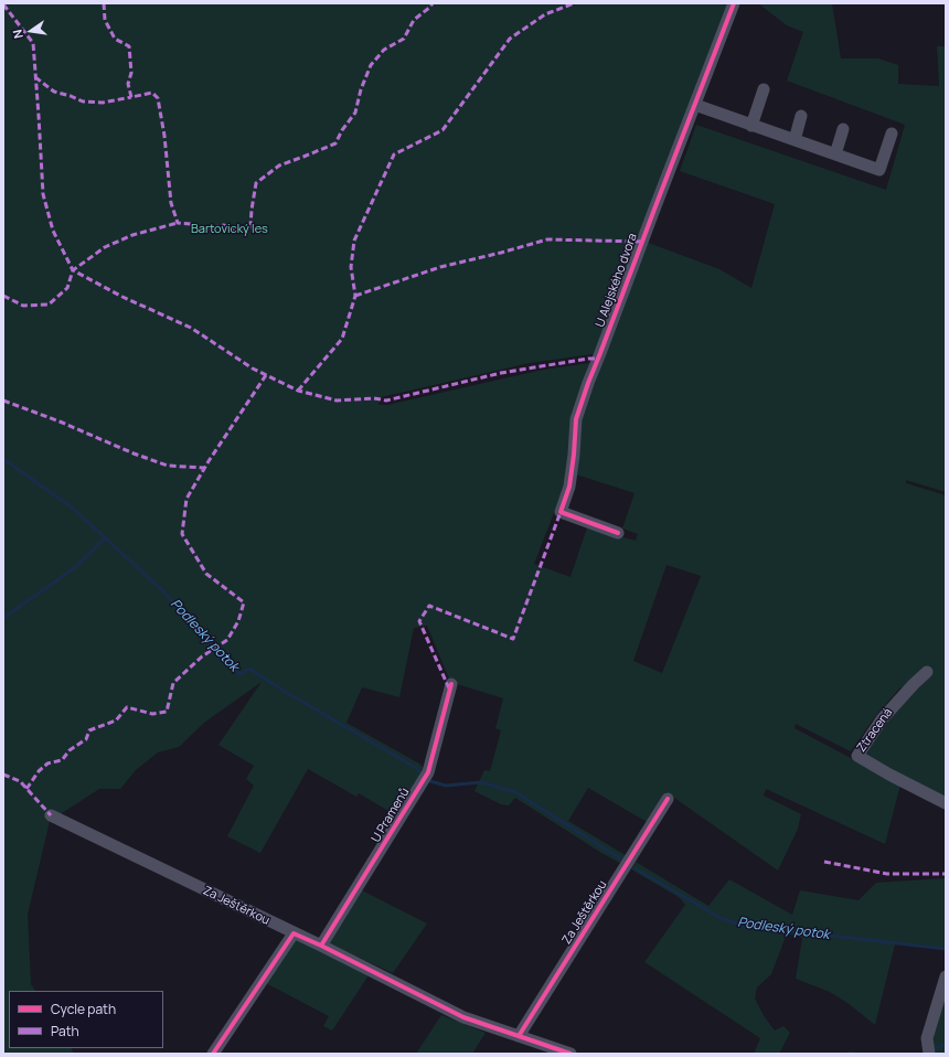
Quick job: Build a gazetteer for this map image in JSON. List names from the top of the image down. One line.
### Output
{"streets":{"street":["U Alejského dvora","Ztracená","U Pramenů","Za Ještěrkou"]},"crossings":[["U Pramenů","Za Ještěrkou"]],"water":["Podleský potok"],"parks":["Bartovický les"],"legend":["Cycle path","Path"],"north":"left"}
